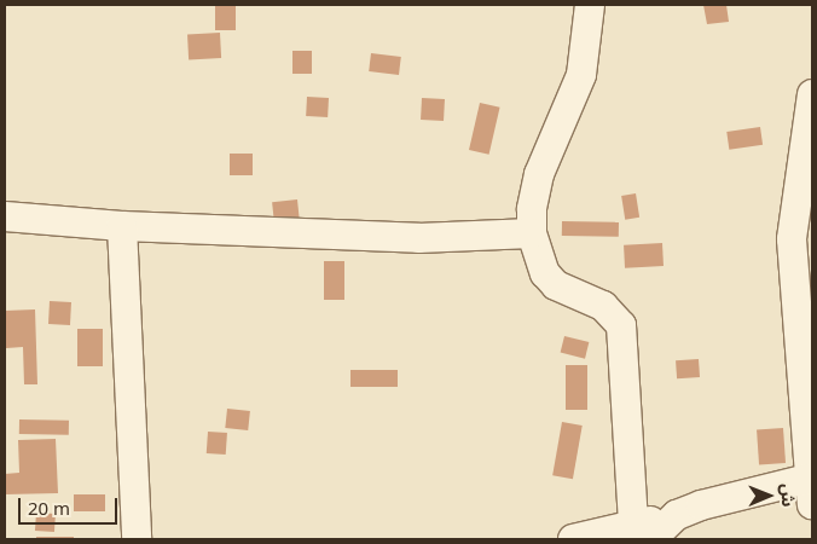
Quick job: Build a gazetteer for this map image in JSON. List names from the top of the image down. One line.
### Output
{"scale_bar":"20 m","north":"right"}
